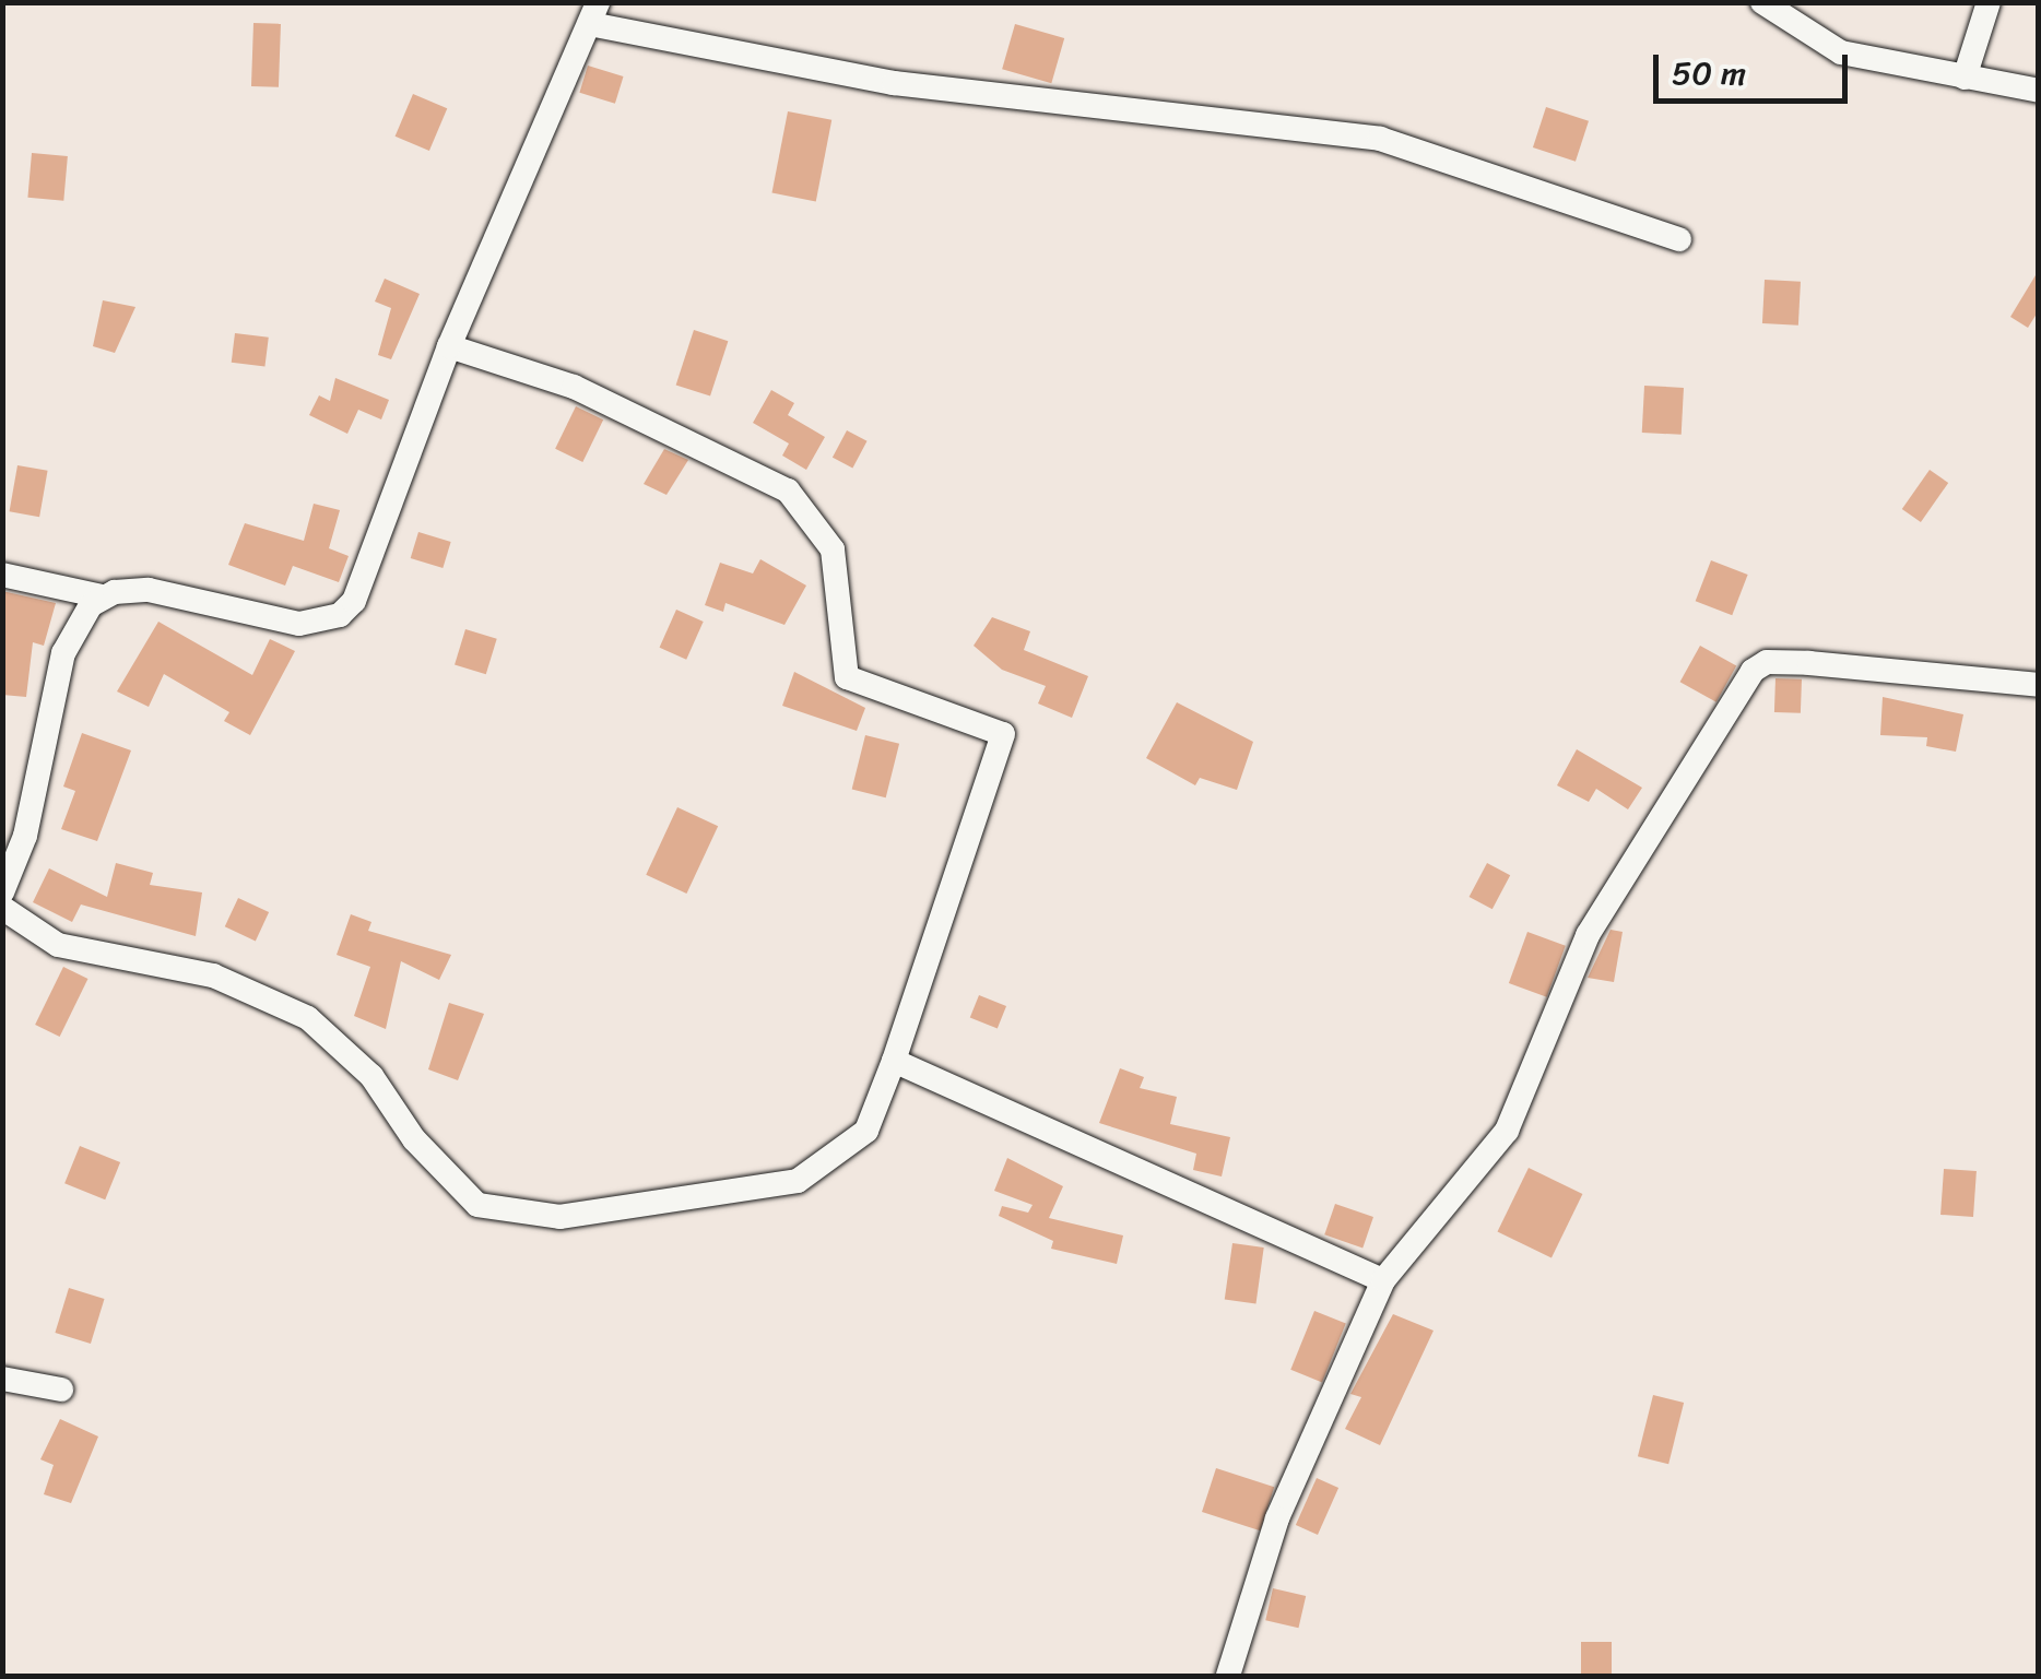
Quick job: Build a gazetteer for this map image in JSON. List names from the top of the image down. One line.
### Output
{"scale_bar":"50 m"}
